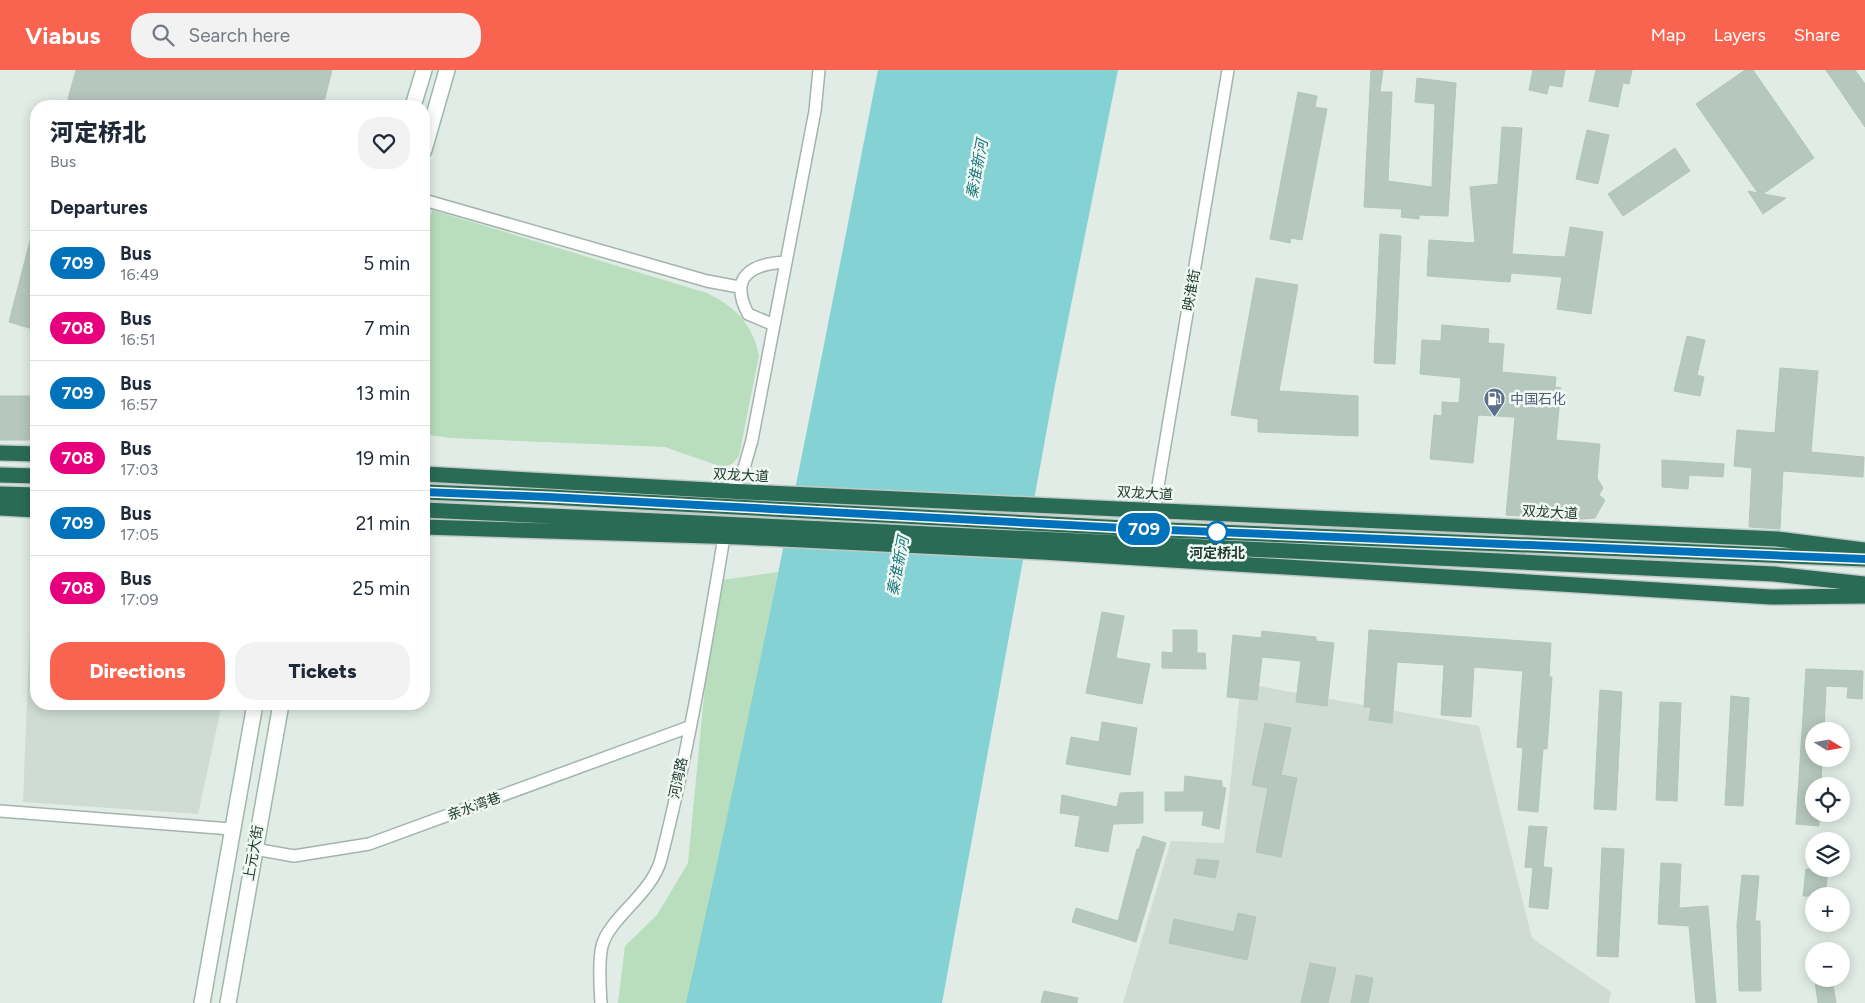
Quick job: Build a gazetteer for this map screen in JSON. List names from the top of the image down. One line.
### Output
{"streets":{"highway":["双龙大道"],"main road":["上元大街"],"street":["映淮街","河湾路","亲水湾巷"]},"crossings":[["映淮街","双龙大道"],["河湾路","亲水湾巷"],["亲水湾巷","上元大街"]],"water":["秦淮新河"],"places":{"fuel station":["中国石化"],"other":["河定桥北"]},"lines":["bus line 709"],"north":"right","page":{"header":"Viabus","search":"Search here","nav":["Map","Layers","Share"],"on_map":"709","heading":[["河定桥北","Bus"],"Departures"],"list":[{"mark":"709","name":"Bus","note":"16:49","value":"5 min"},{"mark":"708","name":"Bus","note":"16:51","value":"7 min"},{"mark":"709","name":"Bus","note":"16:57","value":"13 min"},{"mark":"708","name":"Bus","note":"17:03","value":"19 min"},{"mark":"709","name":"Bus","note":"17:05","value":"21 min"},{"mark":"708","name":"Bus","note":"17:09","value":"25 min"}],"buttons":["Directions","Tickets"],"map_buttons":["+","−"]}}
